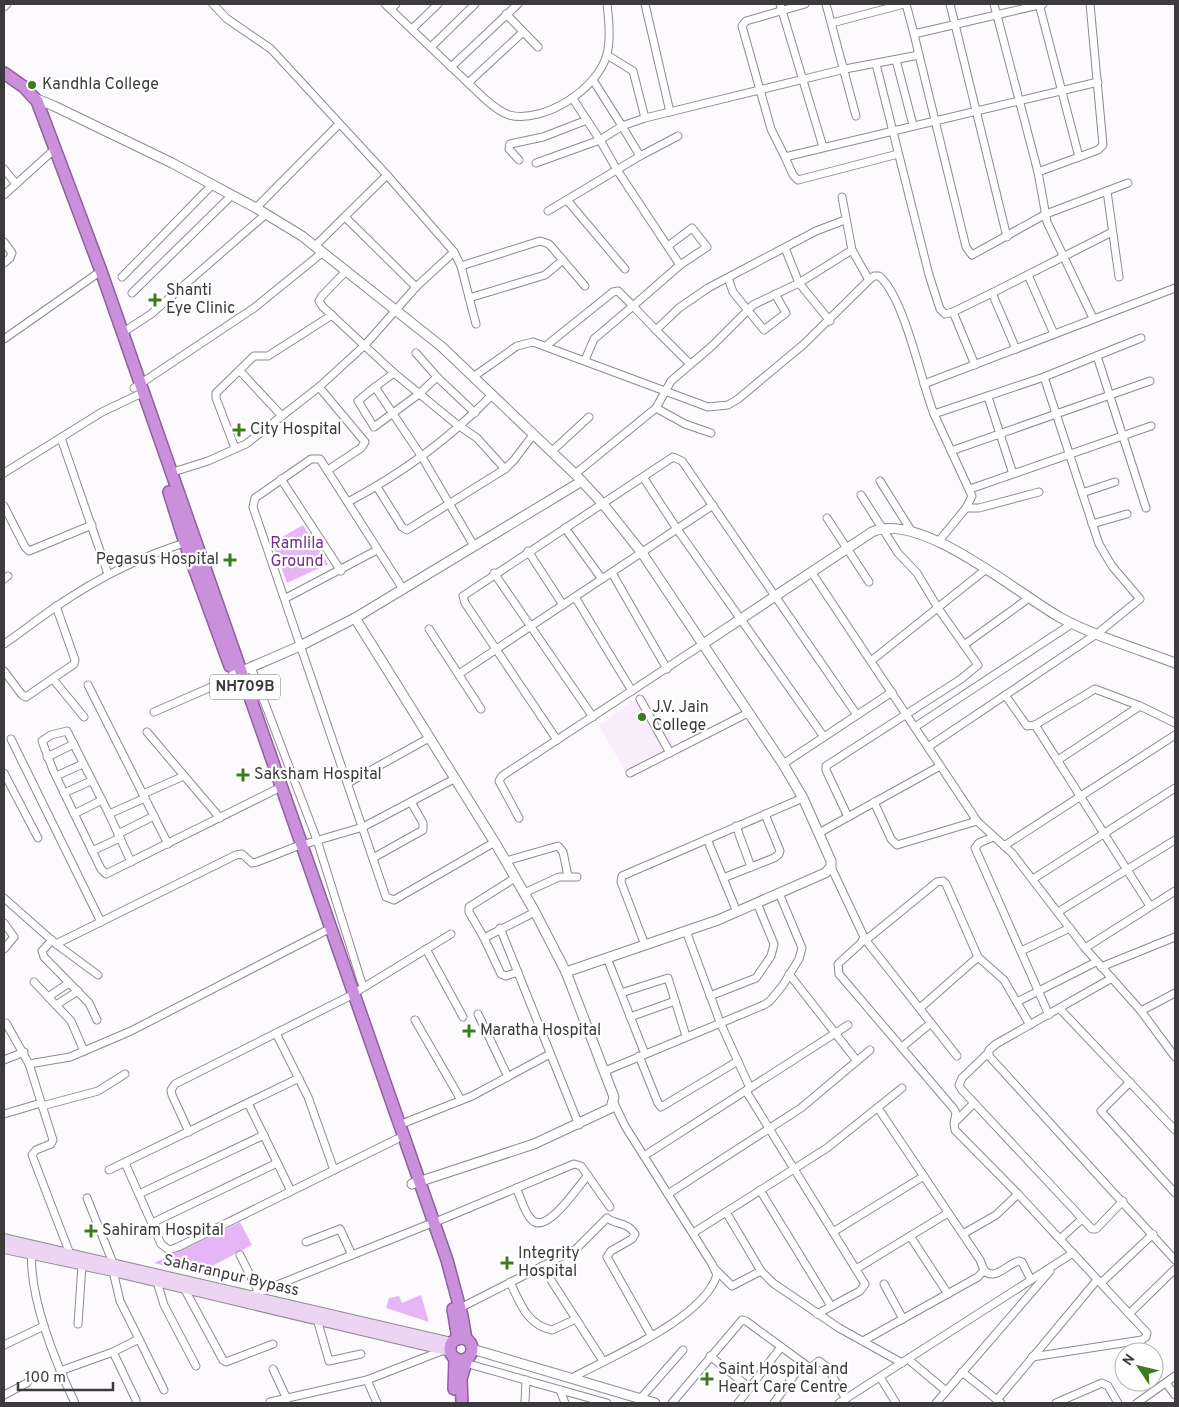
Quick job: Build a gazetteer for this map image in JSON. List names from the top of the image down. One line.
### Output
{"streets":{"highway":["NH709B"],"main road":["Saharanpur Bypass"]},"crossings":[["NH709B","Saharanpur Bypass"]],"parks":["Ramlila Ground"],"places":{"other":["Kandhla College","J.V. Jain College"],"health":["Shanti Eye Clinic","City Hospital","Pegasus Hospital","Saksham Hospital","Maratha Hospital","Sahiram Hospital","Integrity Hospital","Saint Hospital and Heart Care Centre"]},"scale_bar":"100 m","north":"top left"}
